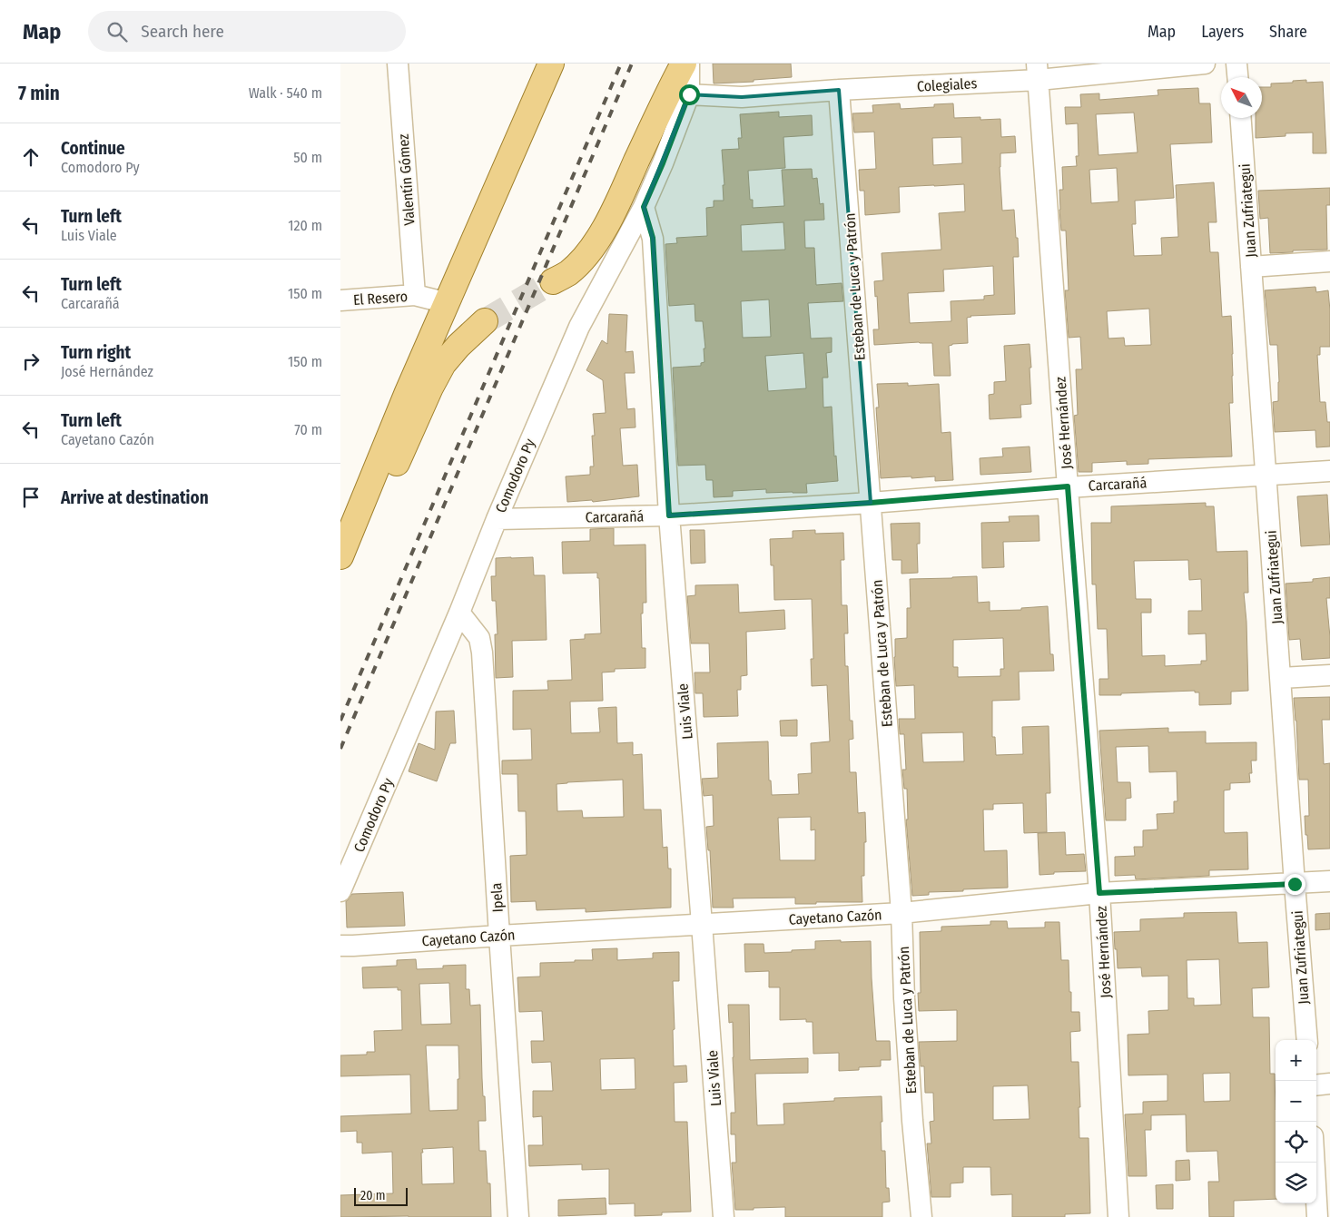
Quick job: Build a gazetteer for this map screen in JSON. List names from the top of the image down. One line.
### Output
{"streets":{"street":["Colegiales","Valentín Gómez","Juan Zufriategui","Esteban de Luca y Patrón","El Resero","José Hernández","Comodoro Py","Carcarañá","Luis Viale","Ipela","Cayetano Cazón"]},"crossings":[["Colegiales","Esteban de Luca y Patrón"],["Colegiales","José Hernández"],["Colegiales","Comodoro Py"],["Valentín Gómez","El Resero"],["Juan Zufriategui","Carcarañá"],["Juan Zufriategui","Cayetano Cazón"],["Esteban de Luca y Patrón","Carcarañá"],["Esteban de Luca y Patrón","Cayetano Cazón"],["José Hernández","Carcarañá"],["José Hernández","Cayetano Cazón"],["Comodoro Py","Carcarañá"],["Comodoro Py","Luis Viale"],["Comodoro Py","Ipela"],["Carcarañá","Luis Viale"],["Luis Viale","Cayetano Cazón"],["Ipela","Cayetano Cazón"]],"scale_bar":"20 m","north":"top left","page":{"header":"Map","search":"Search here","nav":["Map","Layers","Share"],"heading":["7 min","Walk · 540 m"],"list":[["Continue","Comodoro Py","50 m"],["Turn left","Luis Viale","120 m"],["Turn left","Carcarañá","150 m"],["Turn right","José Hernández","150 m"],["Turn left","Cayetano Cazón","70 m"],"Arrive at destination"],"map_buttons":["+","−"],"scale":"20 m"}}
